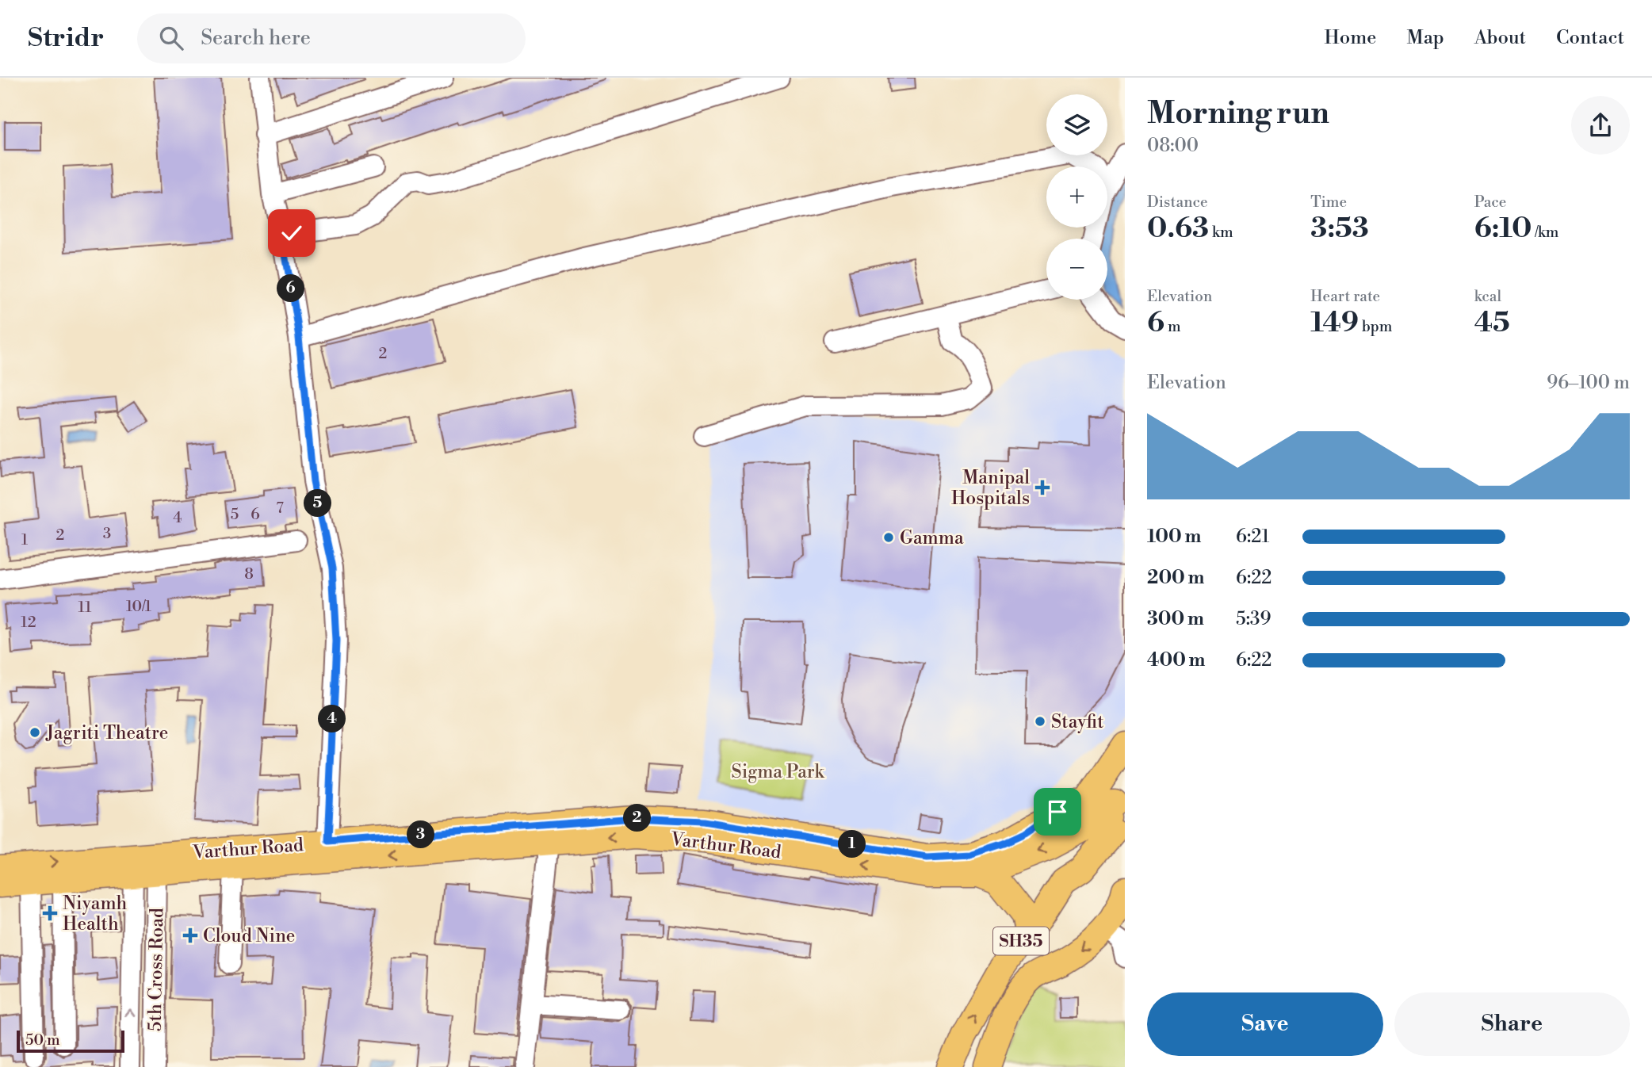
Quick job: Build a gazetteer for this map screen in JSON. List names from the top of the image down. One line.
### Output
{"streets":{"main road":["Varthur Road","SH35"],"street":["5th Cross Road"]},"crossings":[["Varthur Road","SH35"],["Varthur Road","5th Cross Road"]],"parks":["Sigma Park"],"places":{"health":["Manipal Hospitals","Niyamh Health","Cloud Nine"],"other":["Gamma","Stayfit","Jagriti Theatre"]},"house_numbers":["2","7","5","6","4","3","2","1","8","10/1","11","12"],"scale_bar":"50 m","page":{"header":"Stridr","search":"Search here","nav":["Home","Map","About","Contact"],"heading":["Morning run","08:00"],"map_buttons":["+","−"],"stats":[["Distance","0.63 km"],["Time","3:53"],["Pace","6:10 /km"],["Elevation","6 m"],["Heart rate","149 bpm"],["kcal","45"]],"pins":["6","5","4","2","3","1"],"chart":["Elevation","96–100 m"],"list":[{"name":"100 m","note":"6:21"},{"name":"200 m","note":"6:22"},{"name":"300 m","note":"5:39"},{"name":"400 m","note":"6:22"}],"buttons":["Save","Share"],"scale":"50 m"}}
